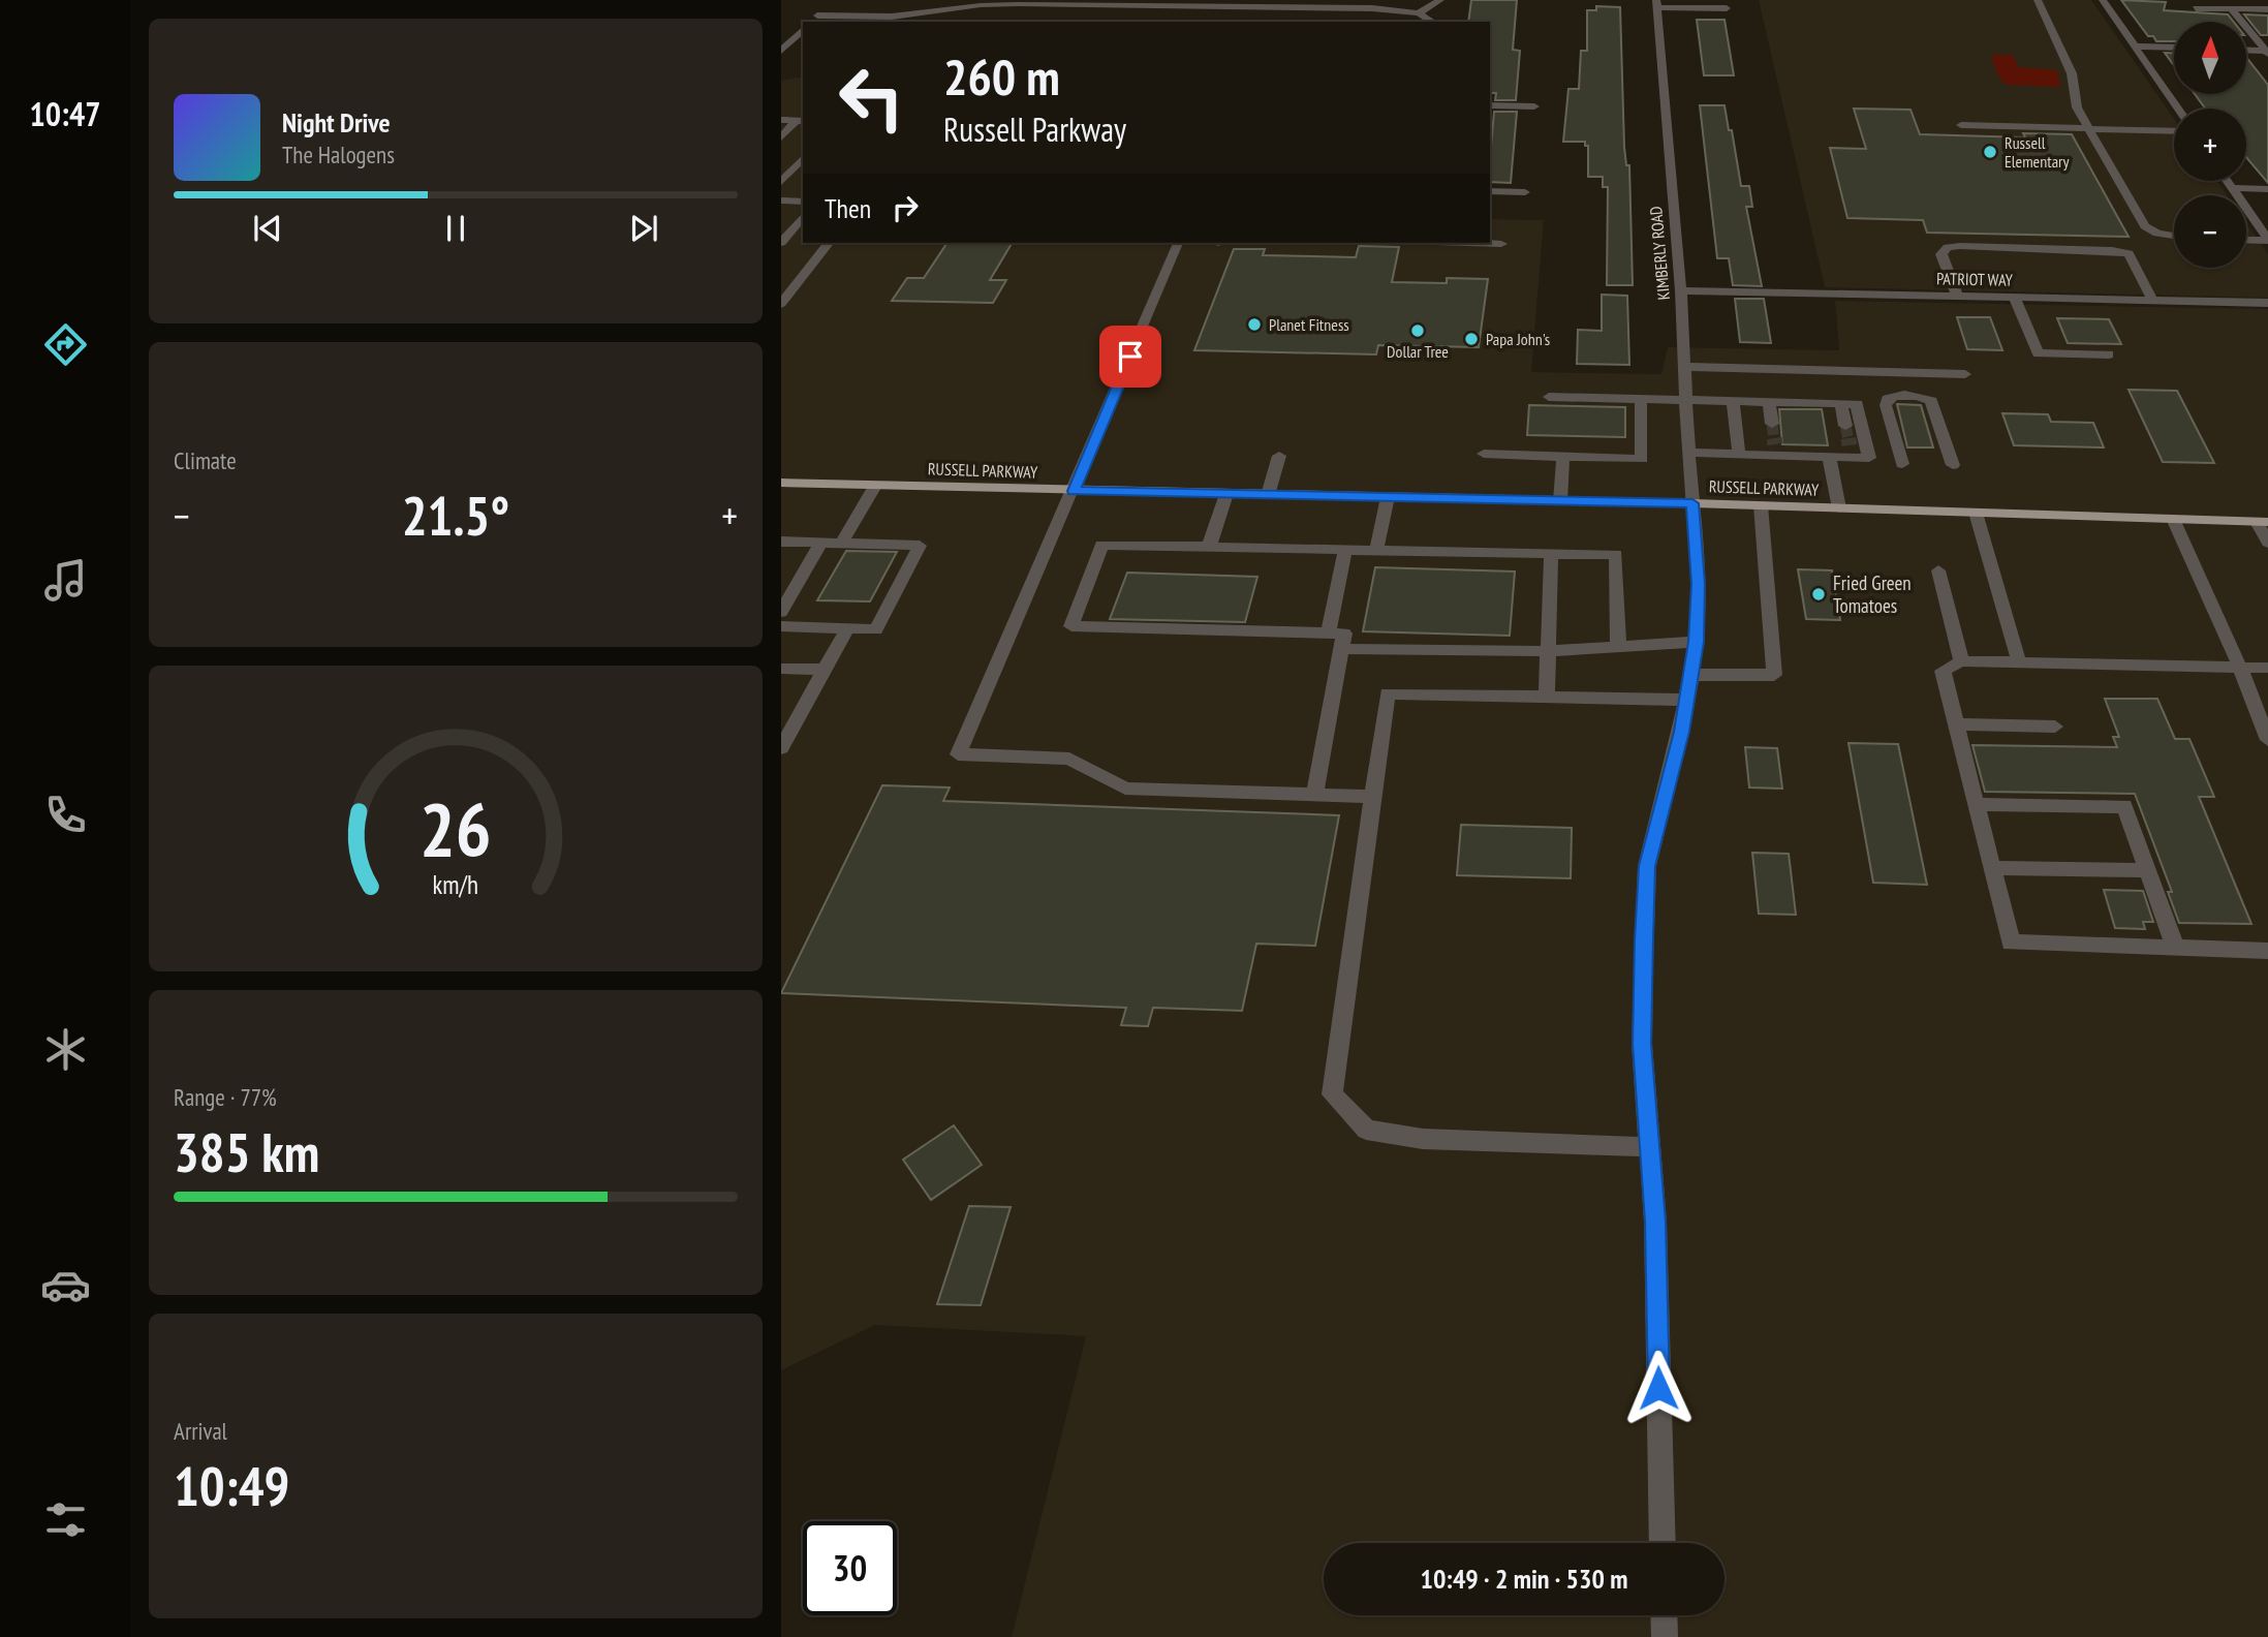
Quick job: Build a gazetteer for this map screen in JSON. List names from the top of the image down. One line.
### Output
{"streets":{"main road":["RUSSELL PARKWAY"],"street":["KIMBERLY ROAD","PATRIOT WAY"]},"crossings":[["KIMBERLY ROAD","PATRIOT WAY"],["KIMBERLY ROAD","RUSSELL PARKWAY"]],"places":["Russell Elementary","Planet Fitness","Dollar Tree","Papa John's","Fried Green Tomatoes"],"north":"top","page":{"tabs":"10:47","map_buttons":["+","−"],"turn":["260 m","Russell Parkway"],"song":["Night Drive","The Halogens"],"then":"Then","tile":["Climate",["Range · 77%","385 km"],["Arrival","10:49"]],"heat":["−","21.5°","+"],"limit":"30","trip":"10:49 · 2 min · 530 m","gauge":["26","km/h"]}}
